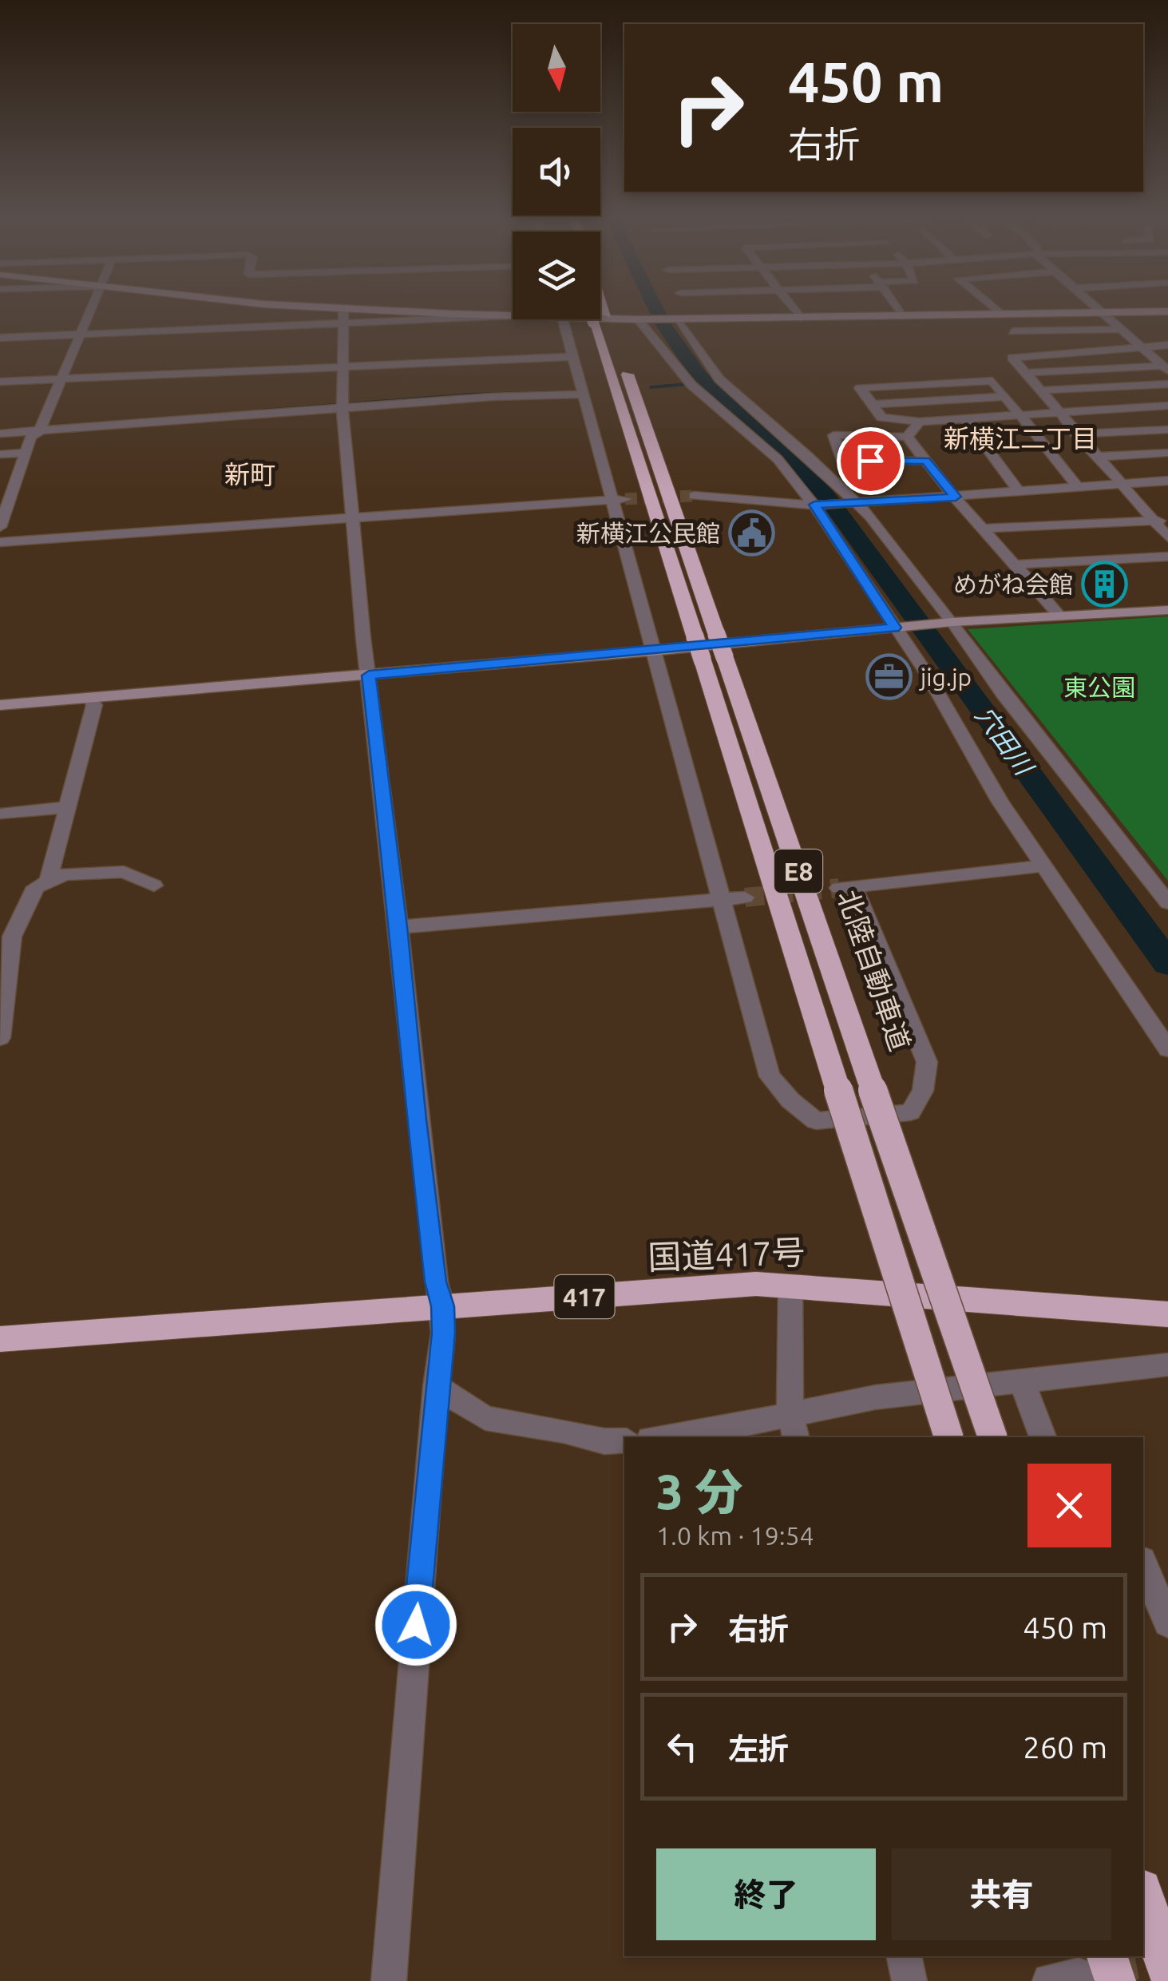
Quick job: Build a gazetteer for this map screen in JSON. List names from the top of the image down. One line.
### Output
{"streets":{"highway":["E8","北陸自動車道","国道417号","417"]},"districts":["新横江二丁目","新町"],"water":["穴田川"],"parks":["東公園"],"places":{"public building":["新横江公民館"],"building":["めがね会館"],"office":["jig.jp"]},"north":"bottom","page":{"turn":["450 m","右折"],"heading":["3 分","1.0 km · 19:54"],"list":[{"name":"右折","value":"450 m"},{"name":"左折","value":"260 m"}],"buttons":["終了","共有"]}}
